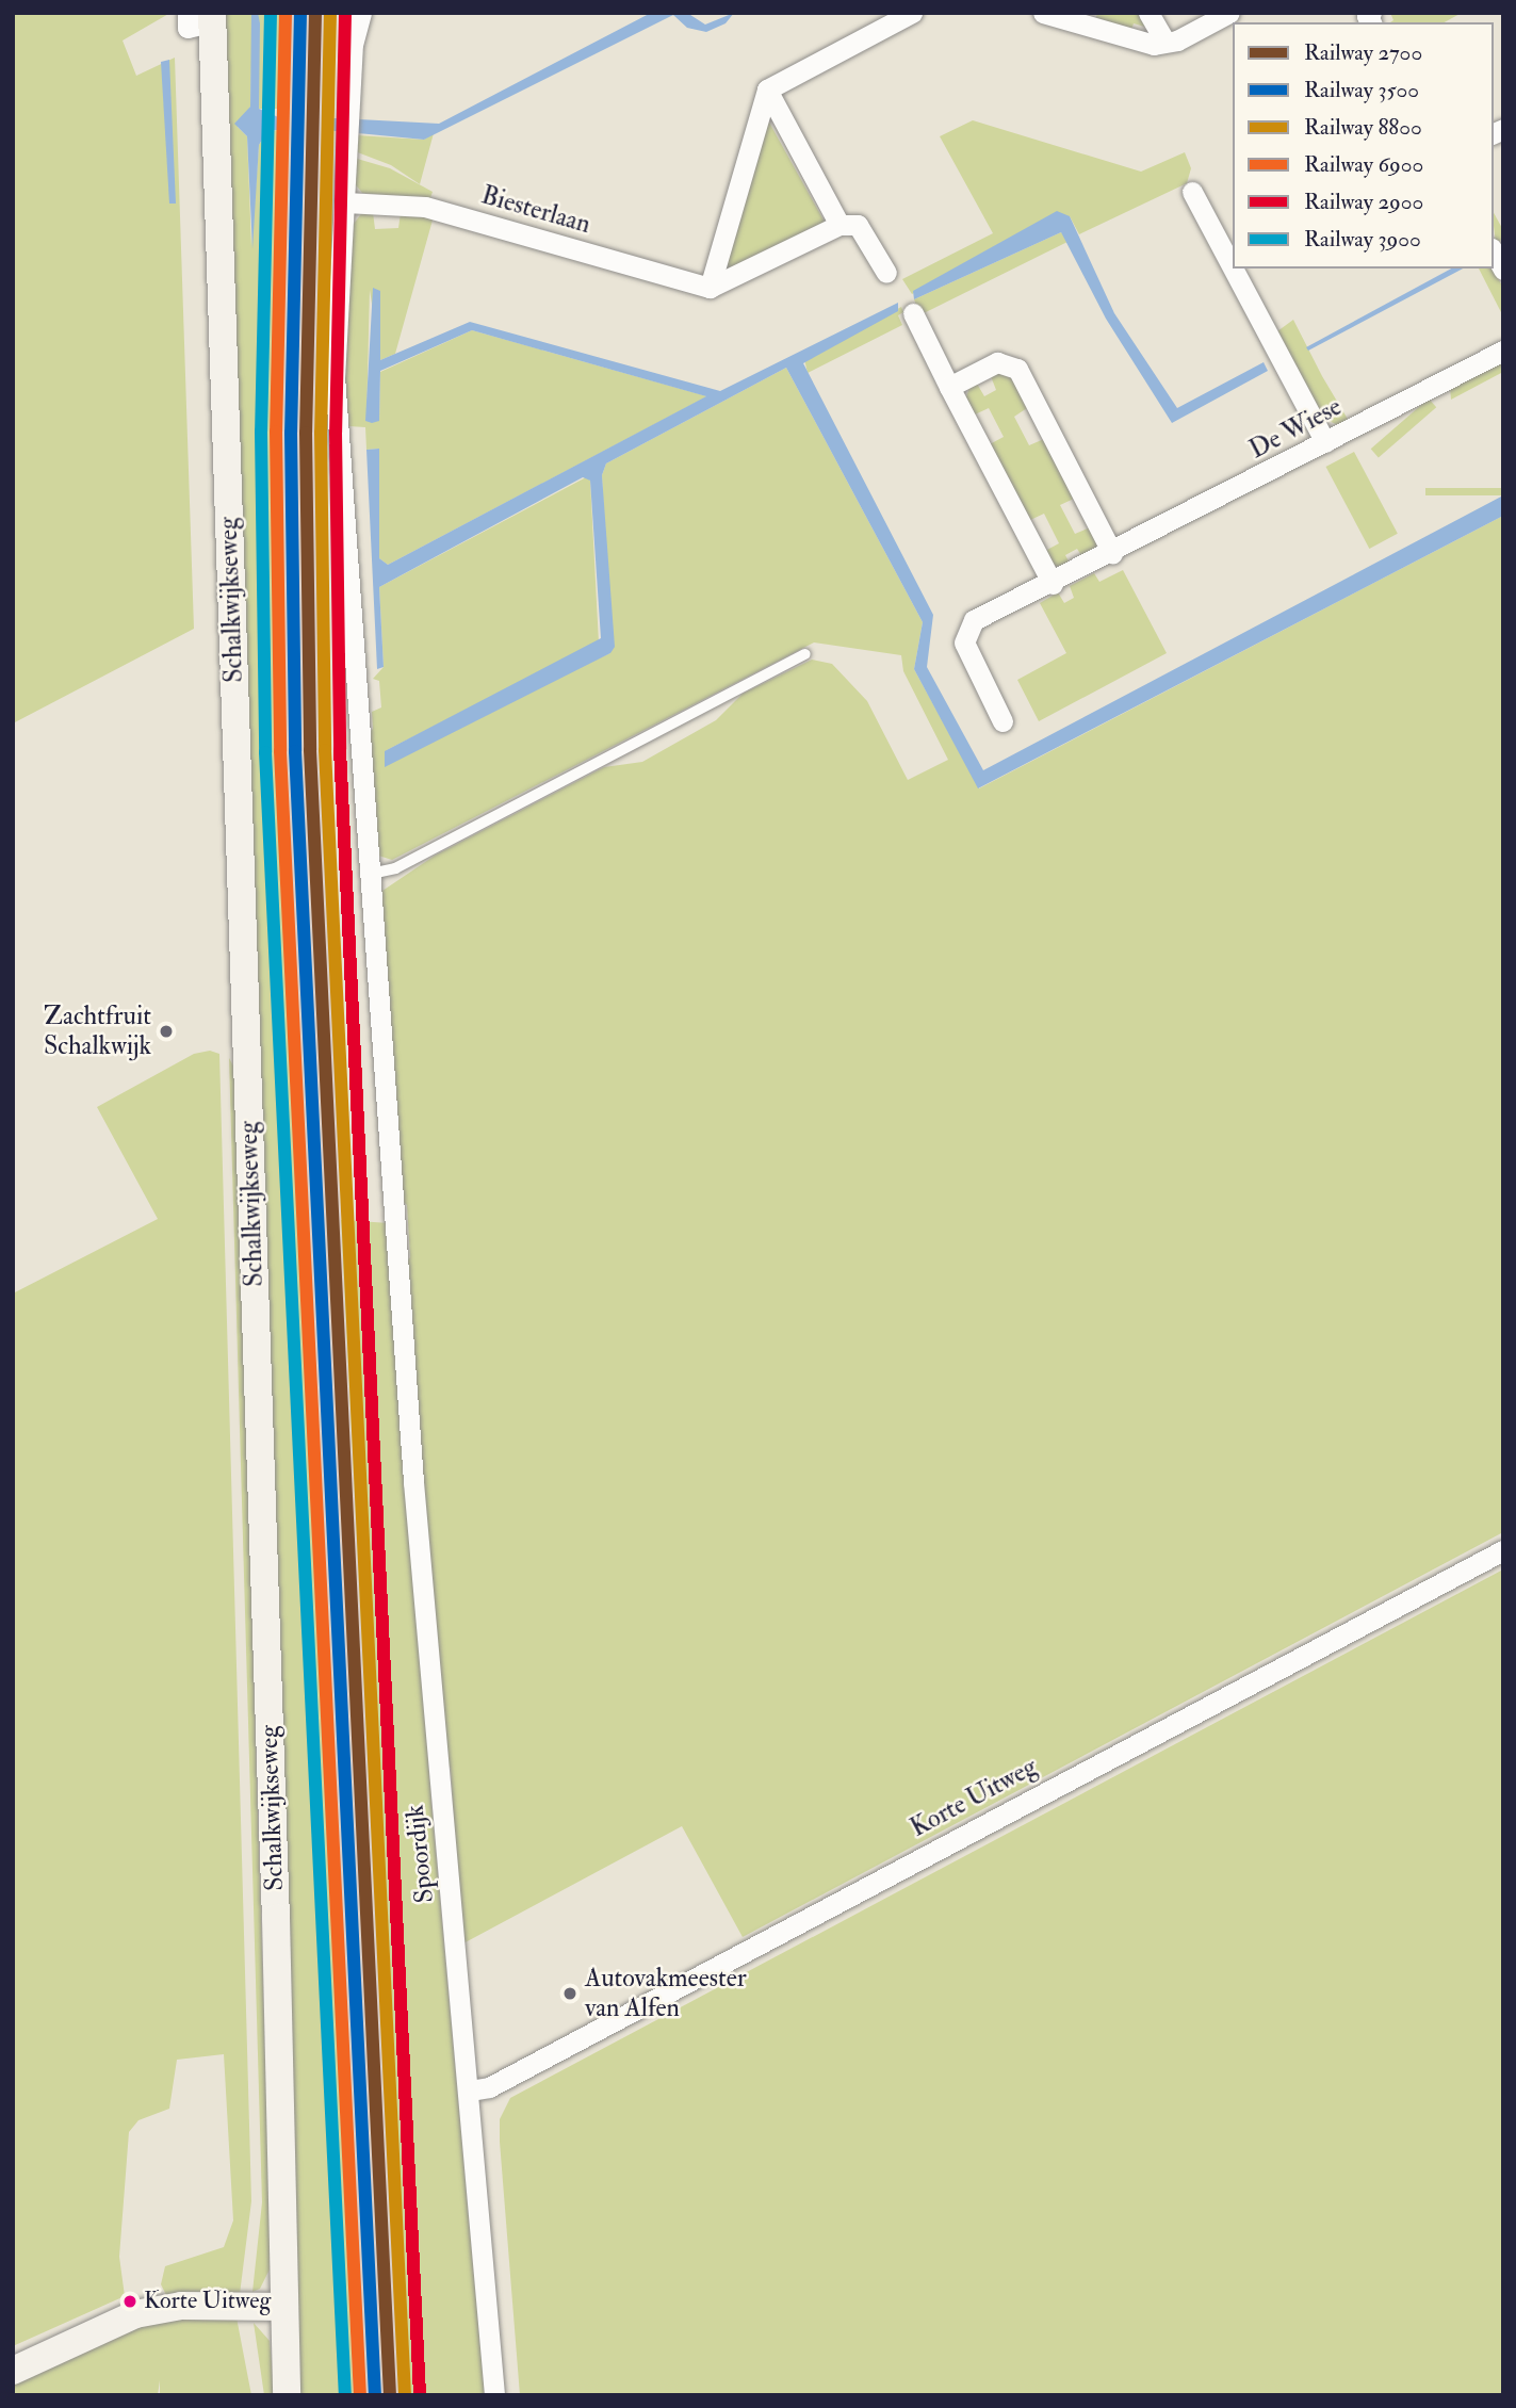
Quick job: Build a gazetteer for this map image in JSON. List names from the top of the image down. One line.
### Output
{"streets":{"street":["Biesterlaan","De Wiese","Schalkwijkseweg","Korte Uitweg","Spoordijk"]},"crossings":[["Biesterlaan","Spoordijk"],["Korte Uitweg","Spoordijk"]],"places":["Zachtfruit Schalkwijk","Autovakmeester van Alfen","Korte Uitweg"],"lines":["rail line 2700","rail line 3500","rail line 8800","rail line 6900","rail line 3900","rail line 2900"],"legend":["Railway 2700","Railway 3500","Railway 8800","Railway 6900","Railway 2900","Railway 3900"]}
